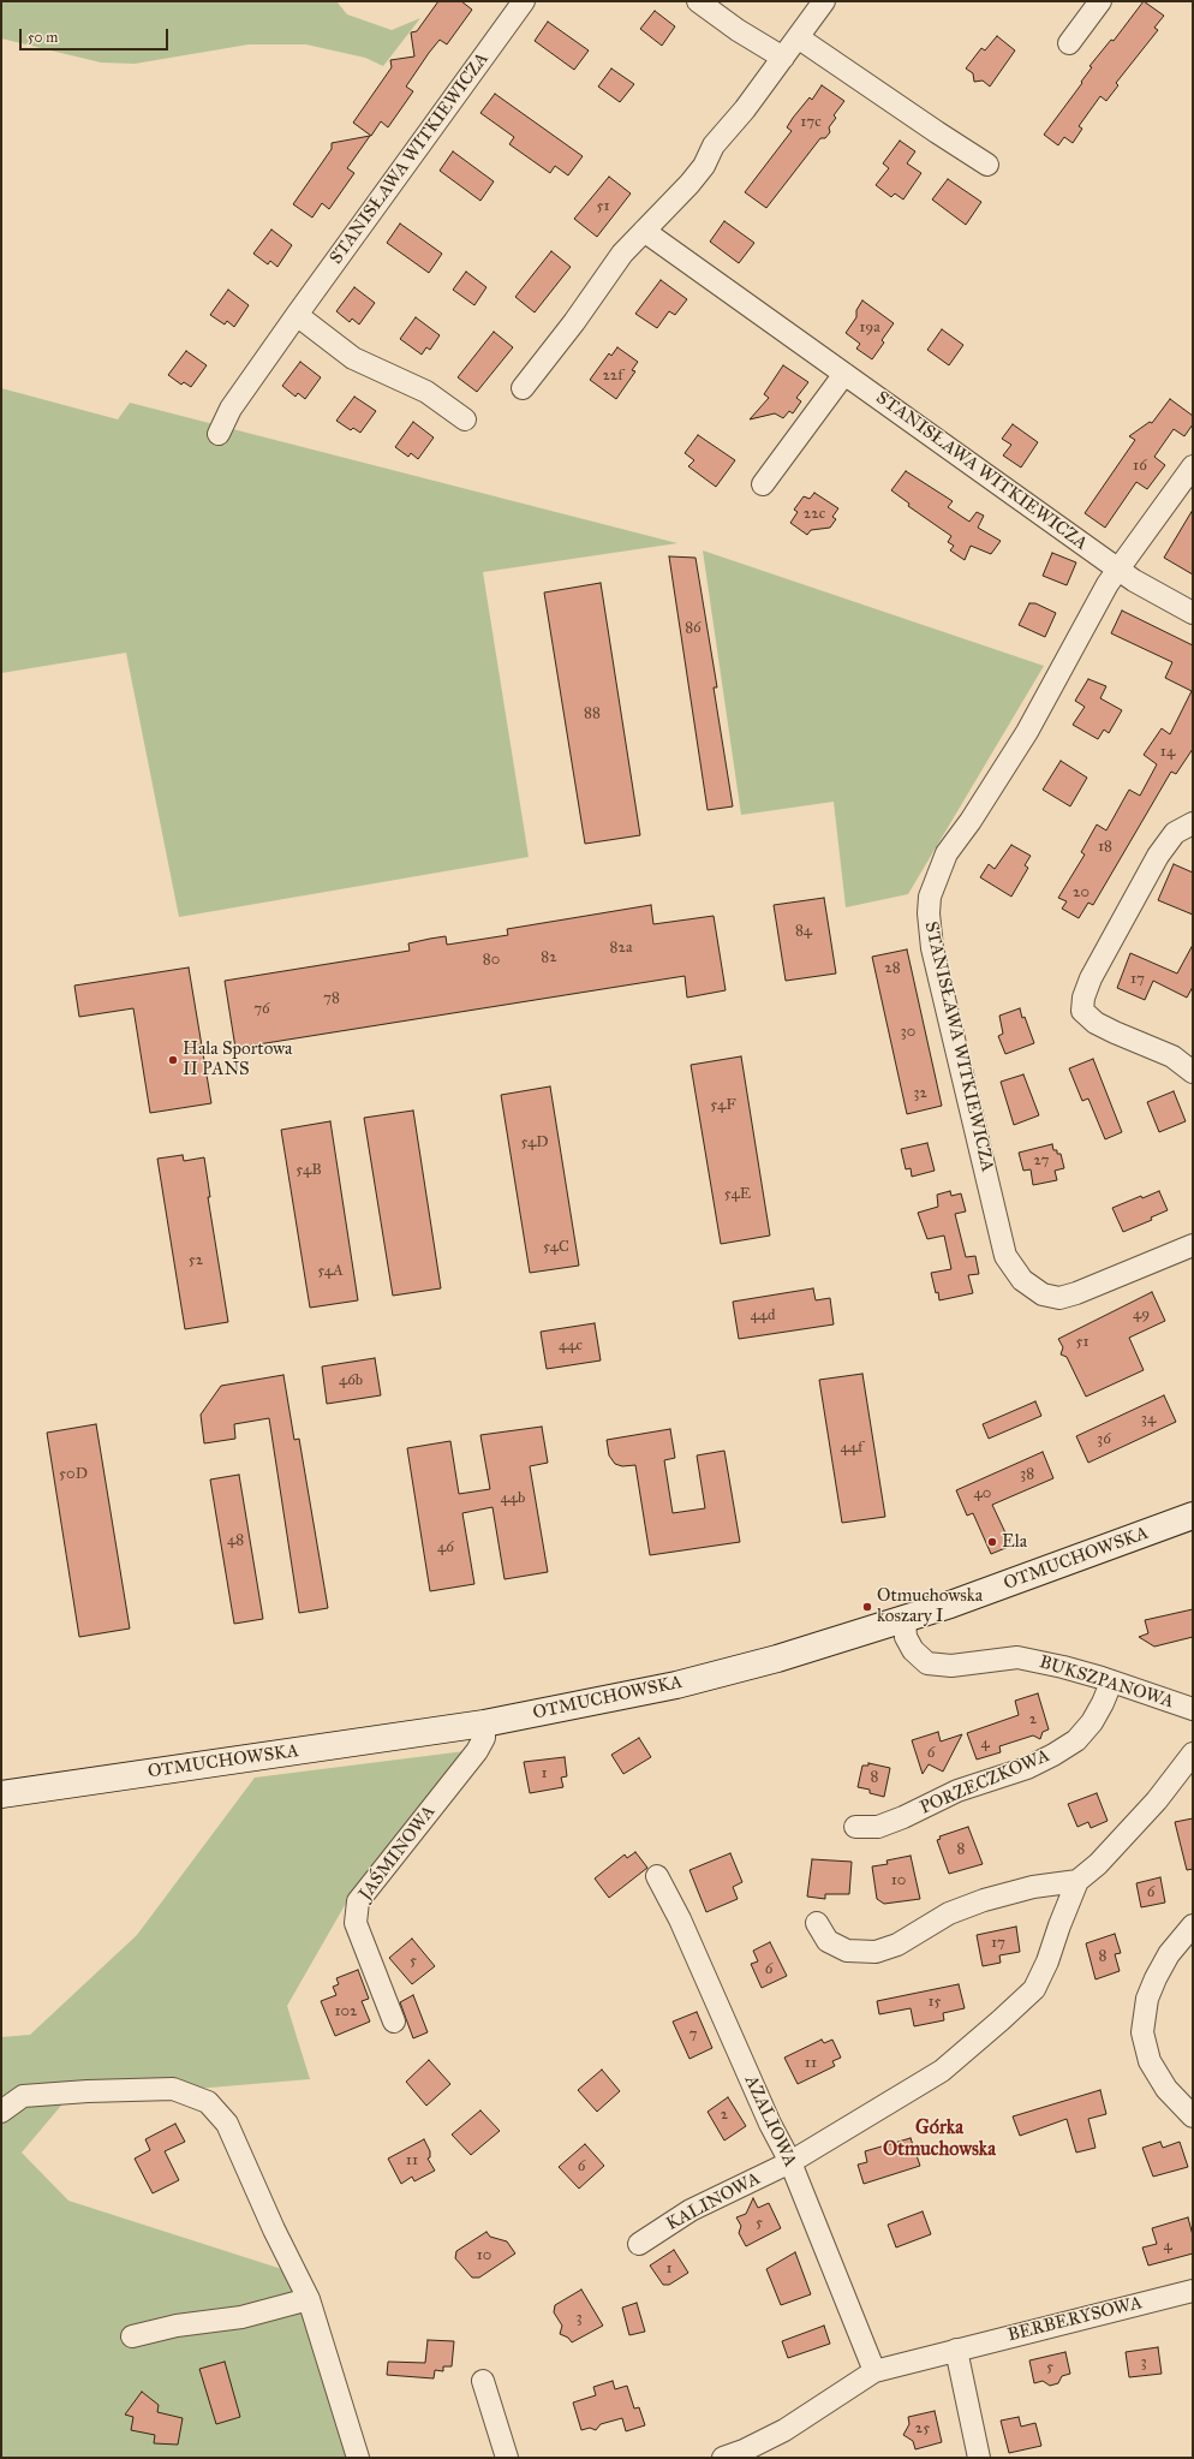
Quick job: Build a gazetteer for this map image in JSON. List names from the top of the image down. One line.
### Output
{"streets":{"main road":["OTMUCHOWSKA"],"street":["STANISŁAWA WITKIEWICZA","BUKSZPANOWA","PORZECZKOWA","JAŚMINOWA","AZALIOWA","KALINOWA","BERBERYSOWA"]},"crossings":[["OTMUCHOWSKA","BUKSZPANOWA"],["OTMUCHOWSKA","JAŚMINOWA"],["BUKSZPANOWA","PORZECZKOWA"],["AZALIOWA","KALINOWA"],["AZALIOWA","BERBERYSOWA"]],"districts":["Górka Otmuchowska"],"places":["Hala Sportowa II PANS","Ela","Otmuchowska koszary I"],"house_numbers":["17c","51","19a","22f","16","22c","86","88","14","18","20","84","82a","82","80","28","17","78","76","30","32","54F","54D","27","54B","54E","54C","52","54A","49","44d","51","44c","46b","34","36","44f","50D","38","40","44b","48","46","2","4","6","1","8","8","10","6","17","8","5","6","15","102","7","11","2","11","6","5","4","10","1","3","3","5","25"],"scale_bar":"50 m"}
